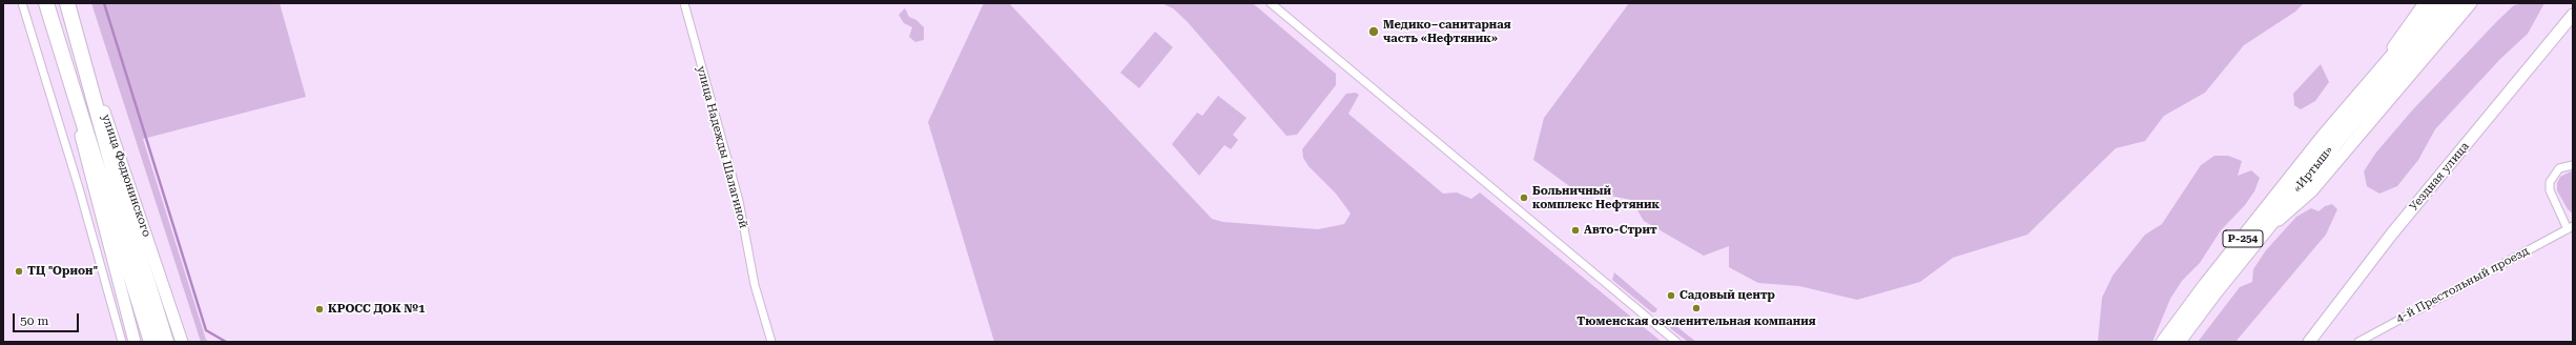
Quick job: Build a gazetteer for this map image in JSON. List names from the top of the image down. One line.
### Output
{"streets":{"highway":["«Иртыш»","улица Федюнинского","Р-254"],"street":["улица Надежды Шалагиной","Уездная улица","4-й Престольный проезд"]},"places":["Медико–санитарная часть «Нефтяник»","Больничный комплекс Нефтяник","Авто-Стрит","ТЦ \"Орион\"","Садовый центр","Тюменская озеленительная компания","КРОСС ДОК №1"],"scale_bar":"50 m"}
